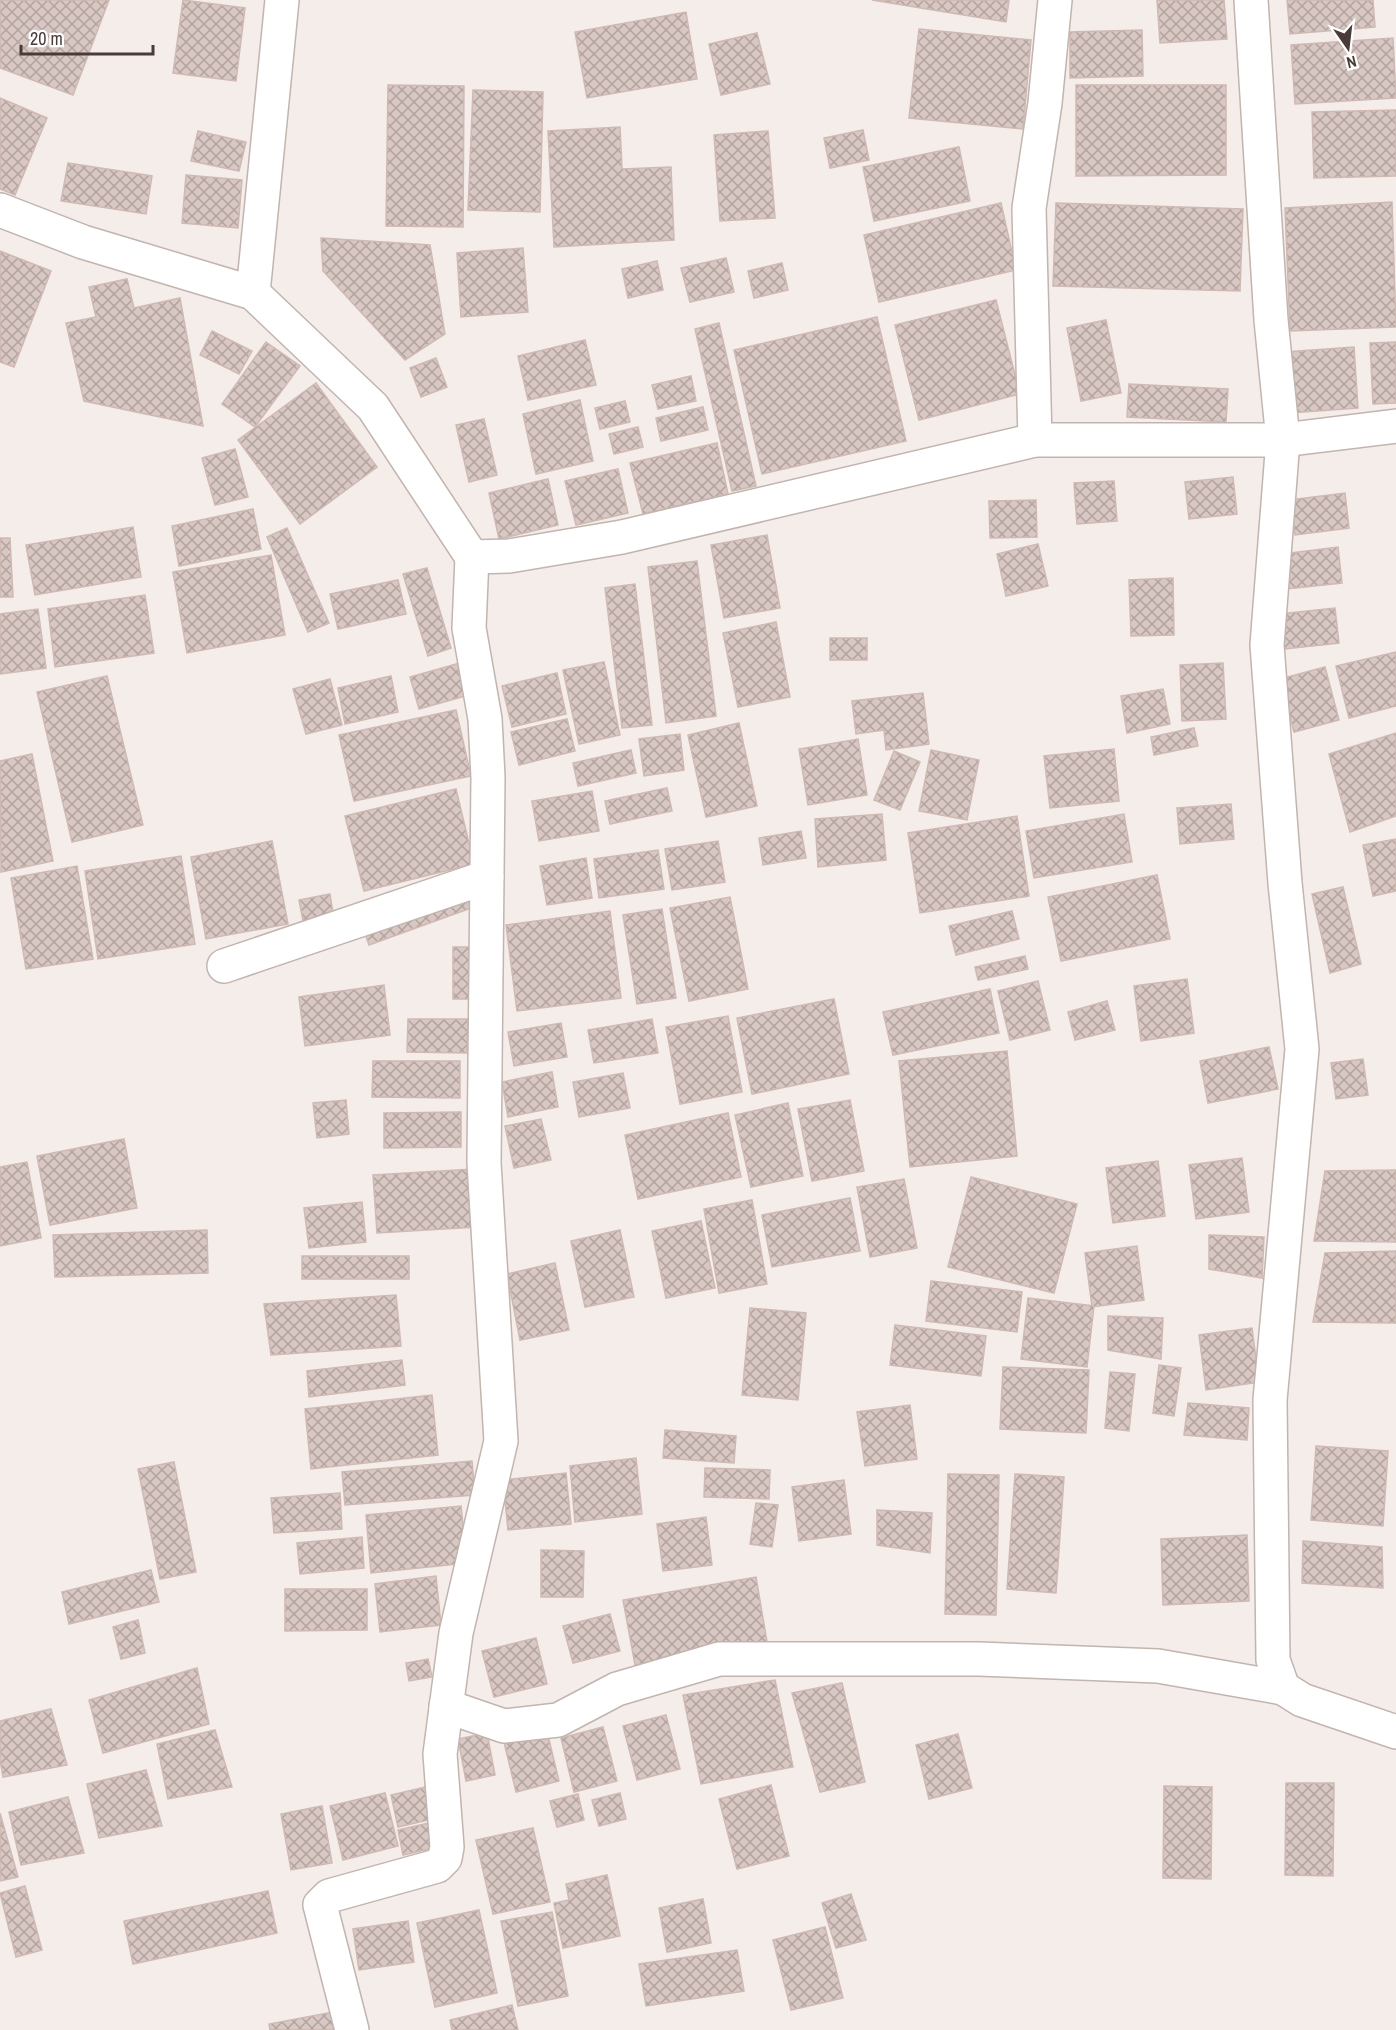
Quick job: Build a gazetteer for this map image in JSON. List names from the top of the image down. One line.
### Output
{"scale_bar":"20 m","north":"bottom"}
